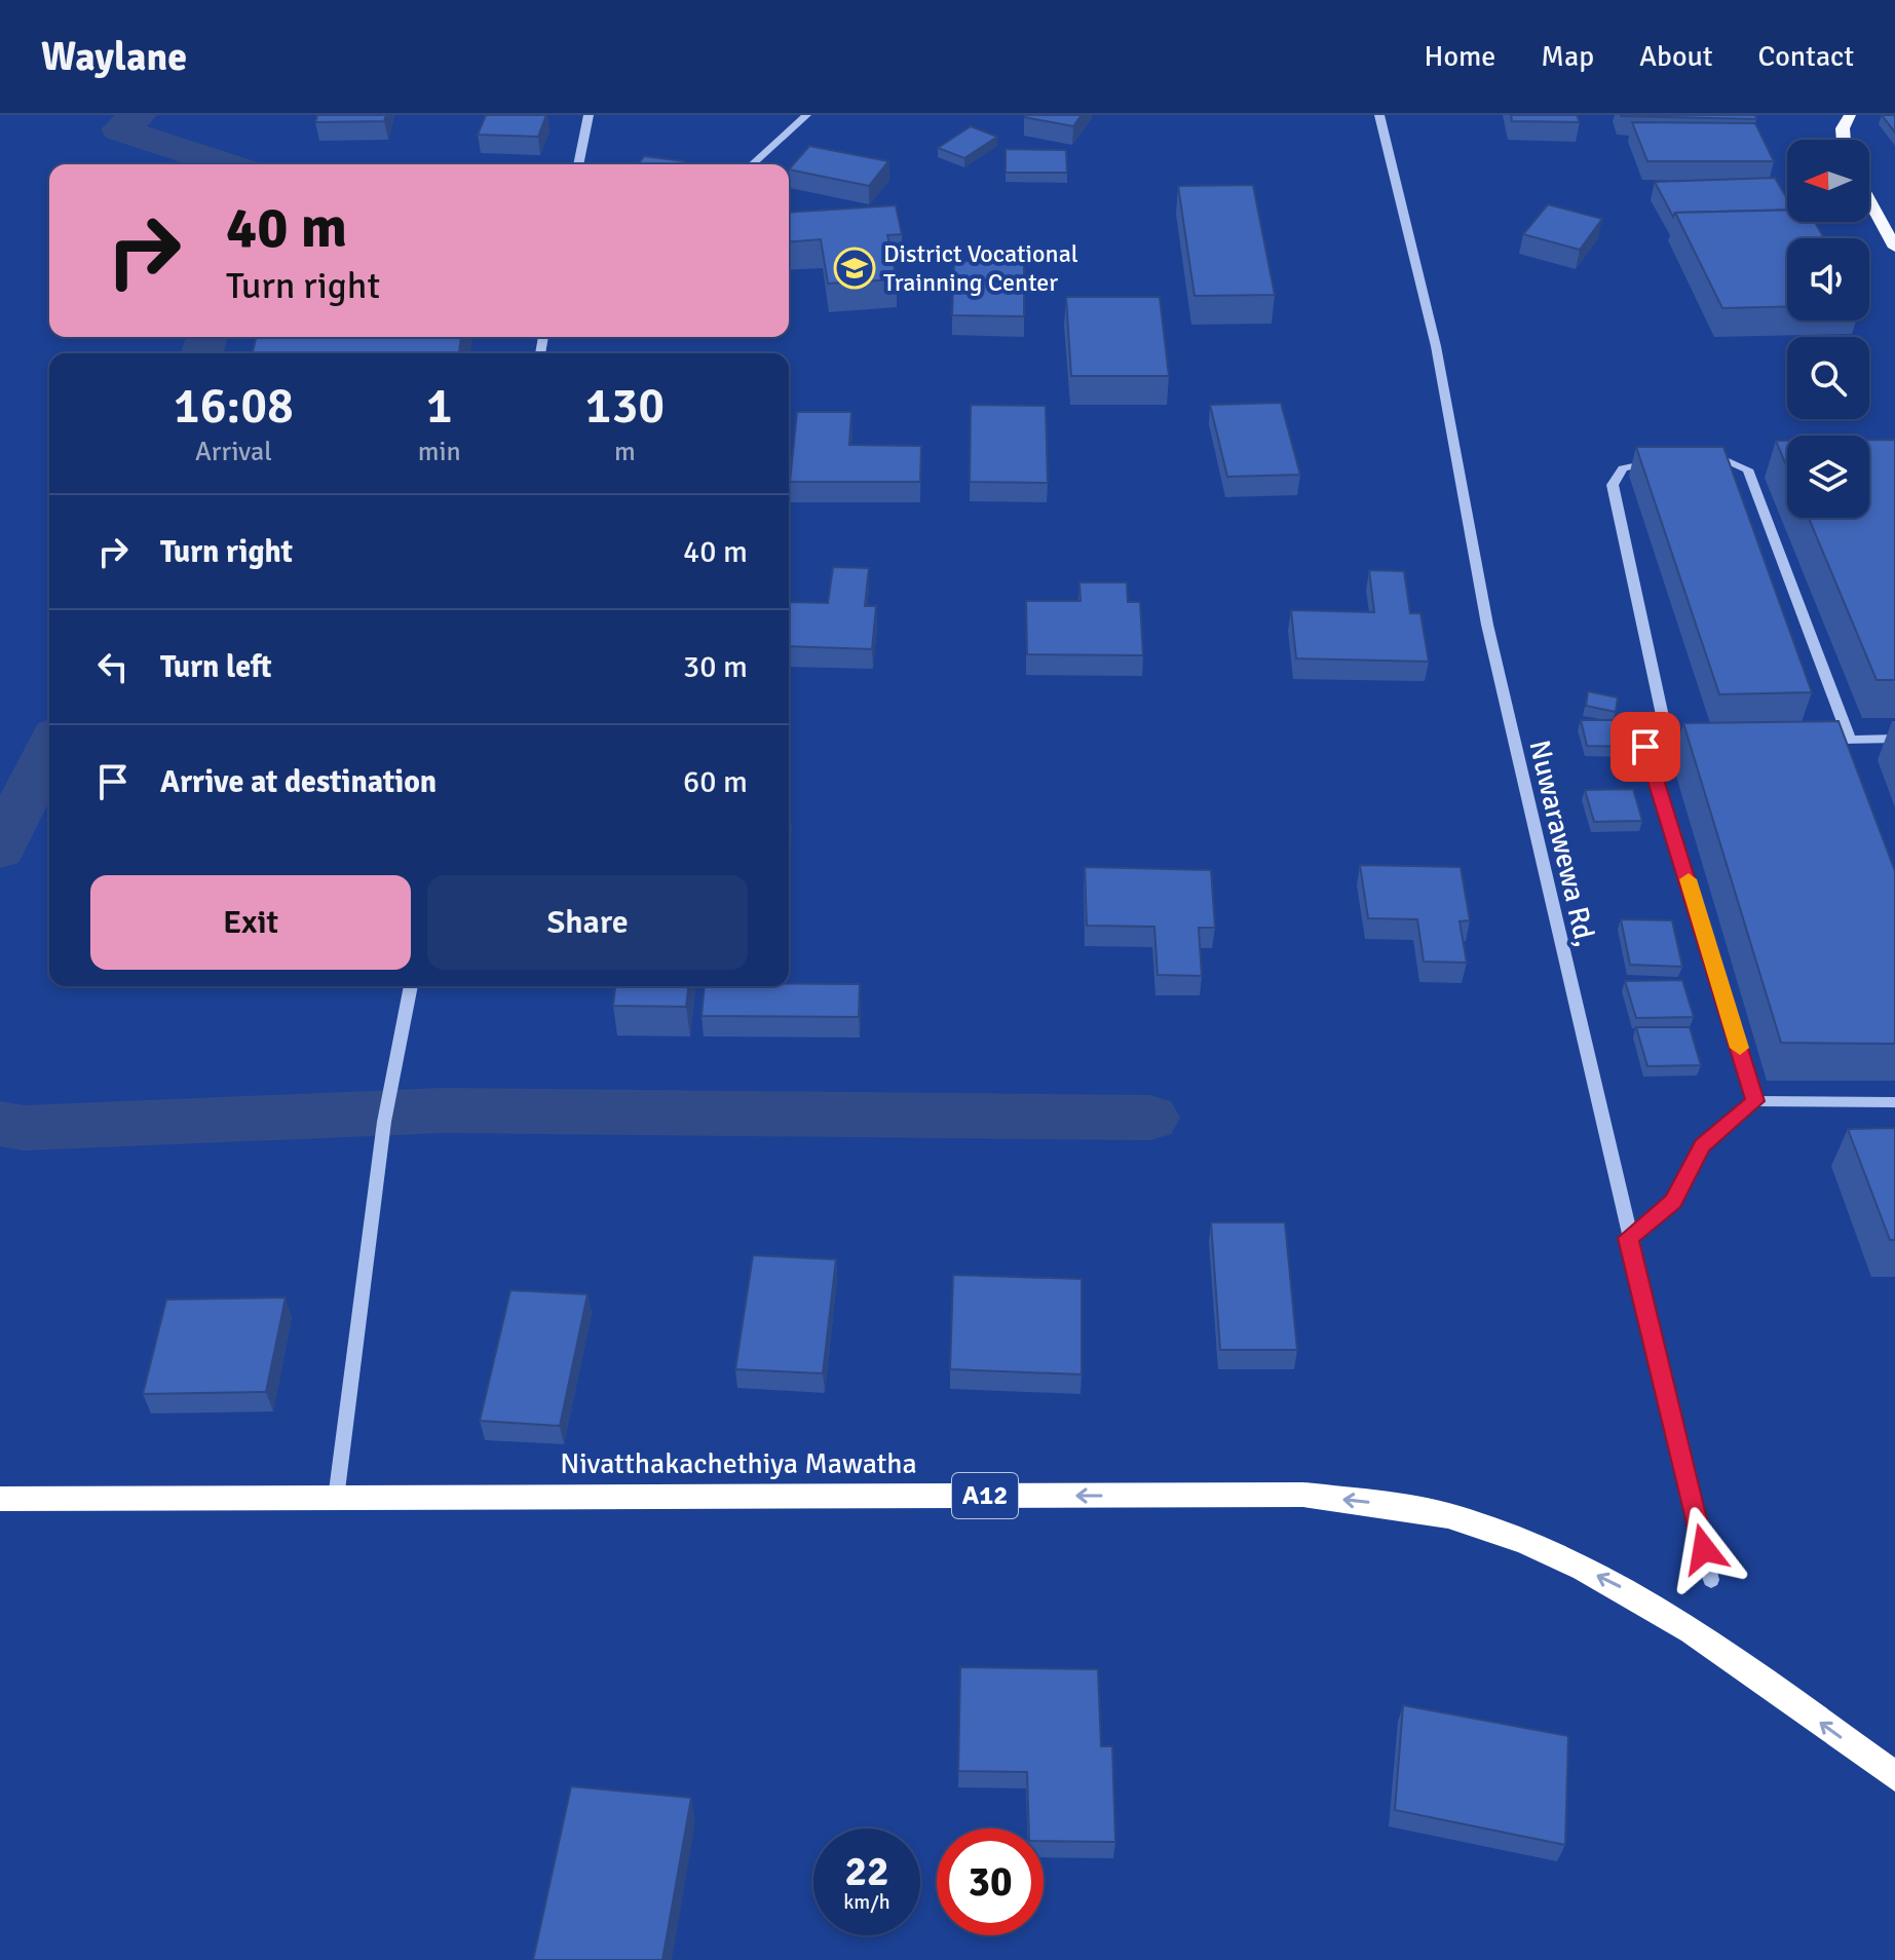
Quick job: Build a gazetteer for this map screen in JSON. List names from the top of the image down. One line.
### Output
{"streets":{"highway":["Nivatthakachethiya Mawatha","A12"],"street":["Nuwarawewa Rd,"]},"one_way":["Nivatthakachethiya Mawatha"],"places":{"school or university":["District Vocational Trainning Center"]},"north":"left","page":{"header":"Waylane","nav":["Home","Map","About","Contact"],"turn":["40 m","Turn right"],"eta":["16:08","Arrival","1","min","130","m"],"list":[{"name":"Turn right","value":"40 m"},{"name":"Turn left","value":"30 m"},{"name":"Arrive at destination","value":"60 m"}],"buttons":["Exit","Share"],"speed":"22 km/h","limit":"30"}}
